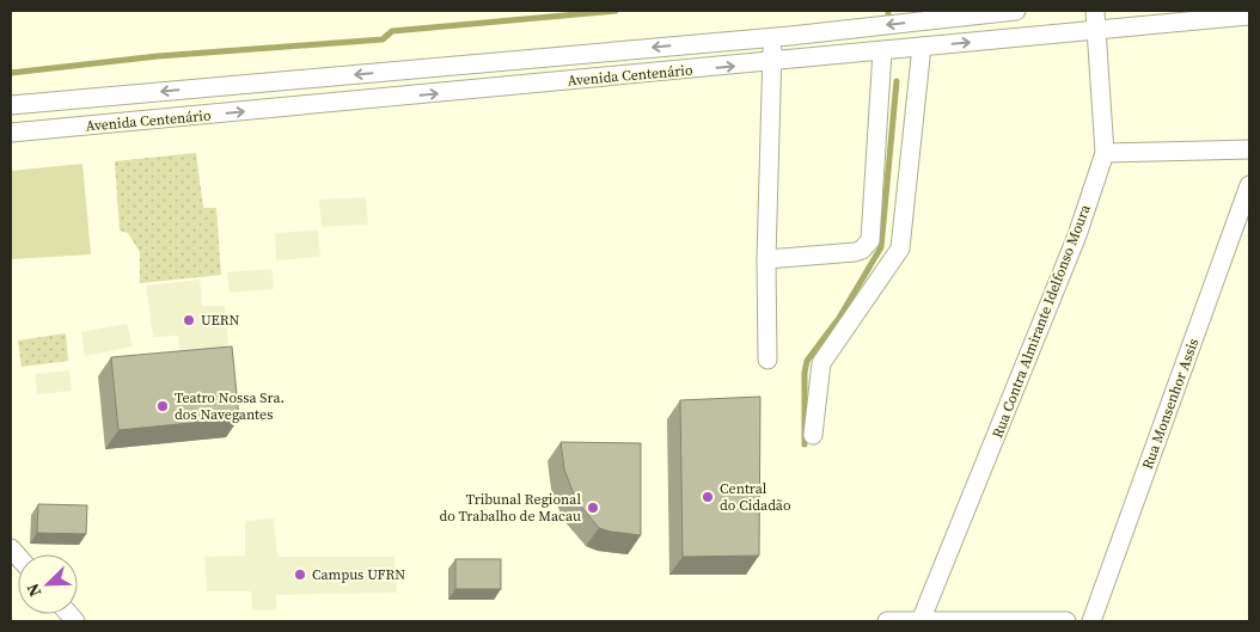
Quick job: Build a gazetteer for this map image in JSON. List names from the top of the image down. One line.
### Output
{"streets":{"street":["Avenida Centenário","Rua Contra Almirante Idelfonso Moura","Rua Monsenhor Assis"]},"crossings":[["Avenida Centenário","Rua Contra Almirante Idelfonso Moura"]],"places":["UERN","Teatro Nossa Sra. dos Navegantes","Central do Cidadão","Tribunal Regional do Trabalho de Macau","Campus UFRN"],"north":"bottom left"}
